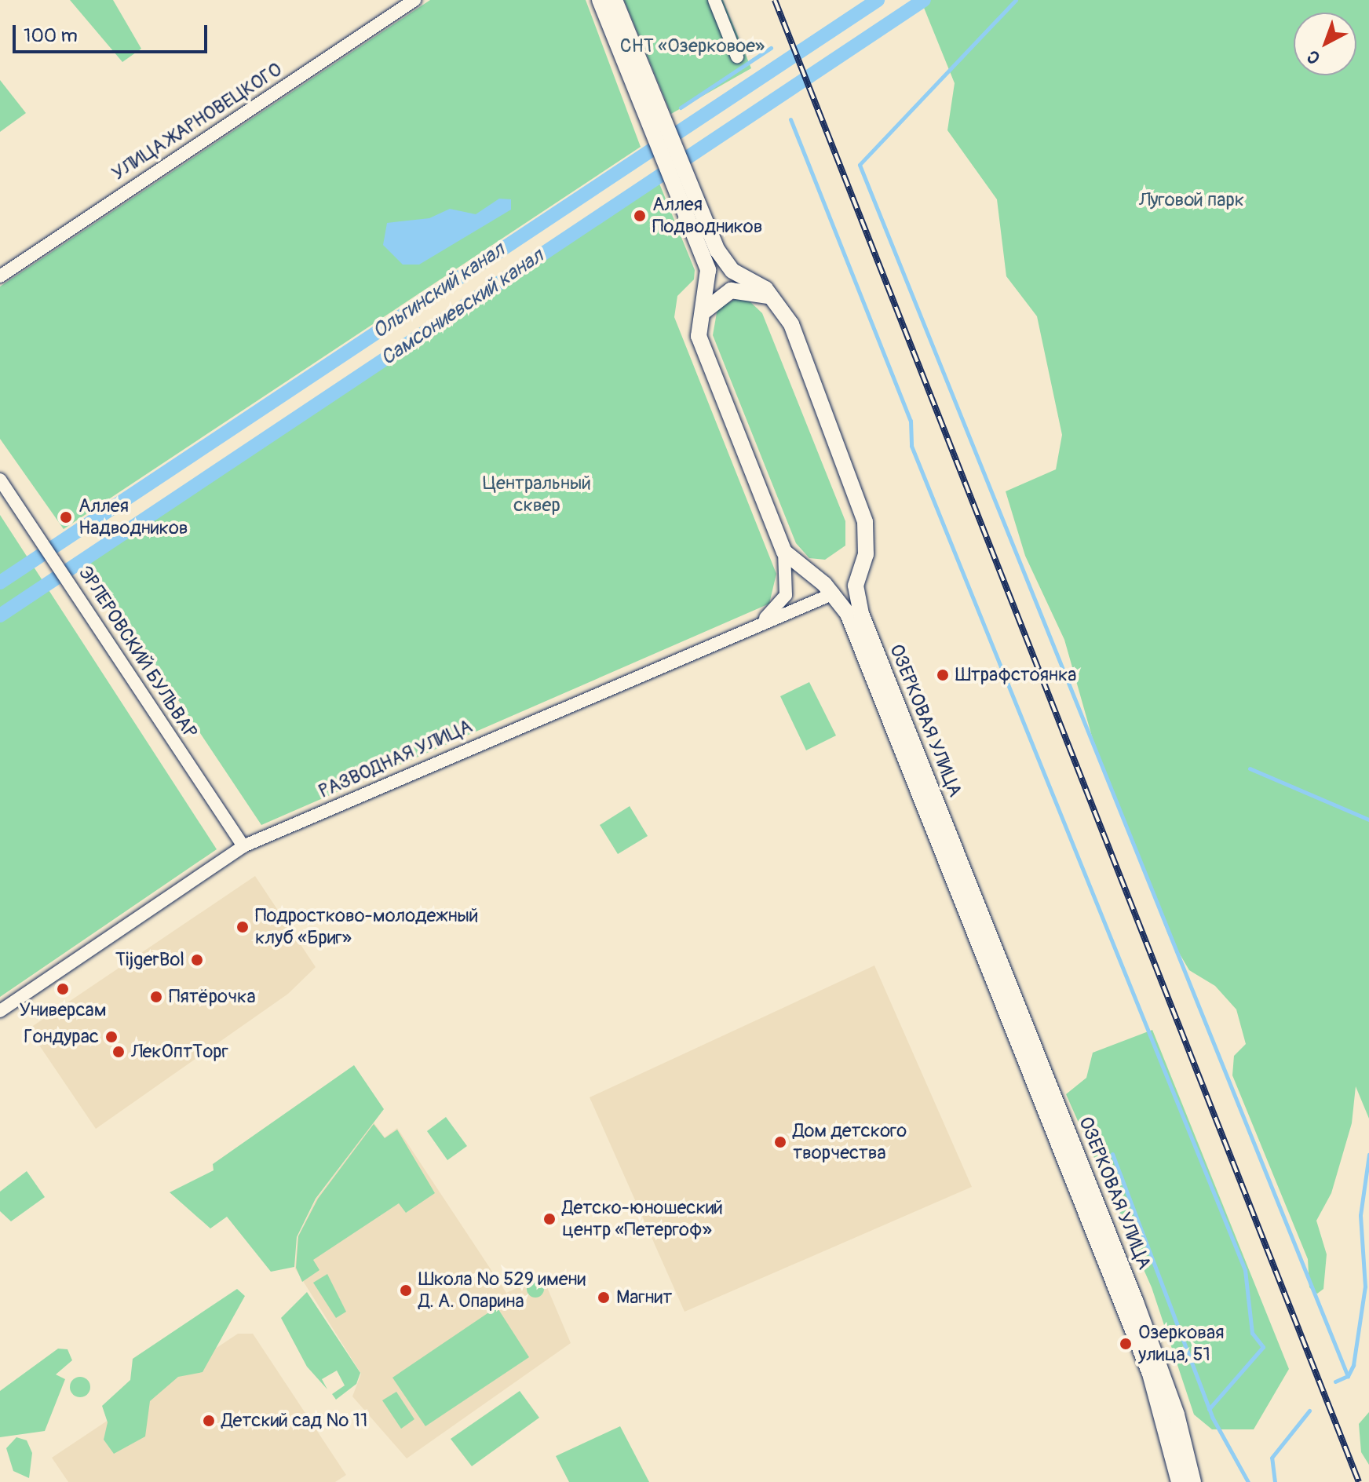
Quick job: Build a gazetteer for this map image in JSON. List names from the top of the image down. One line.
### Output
{"streets":{"street":["УЛИЦА ЖАРНОВЕЦКОГО","ЭРЛЕРОВСКИЙ БУЛЬВАР","ОЗЕРКОВАЯ УЛИЦА","РАЗВОДНАЯ УЛИЦА"]},"crossings":[["ЭРЛЕРОВСКИЙ БУЛЬВАР","РАЗВОДНАЯ УЛИЦА"],["ОЗЕРКОВАЯ УЛИЦА","РАЗВОДНАЯ УЛИЦА"]],"water":["Ольгинский канал","Самсониевский канал"],"parks":["СНТ «Озерковое»","Луговой парк","Центральный сквер"],"places":["Аллея Подводников","Аллея Надводников","Штрафстоянка","Подростково-молодежный клуб «Бриг»","TijgerBol","Универсам","Пятёрочка","Гондурас","ЛекОптТорг","Дом детского творчества","Детско-юношеский центр «Петергоф»","Школа № 529 имени Д. А. Опарина","Магнит","Озерковая улица, 51","Детский сад № 11"],"scale_bar":"100 m","north":"bottom left"}
